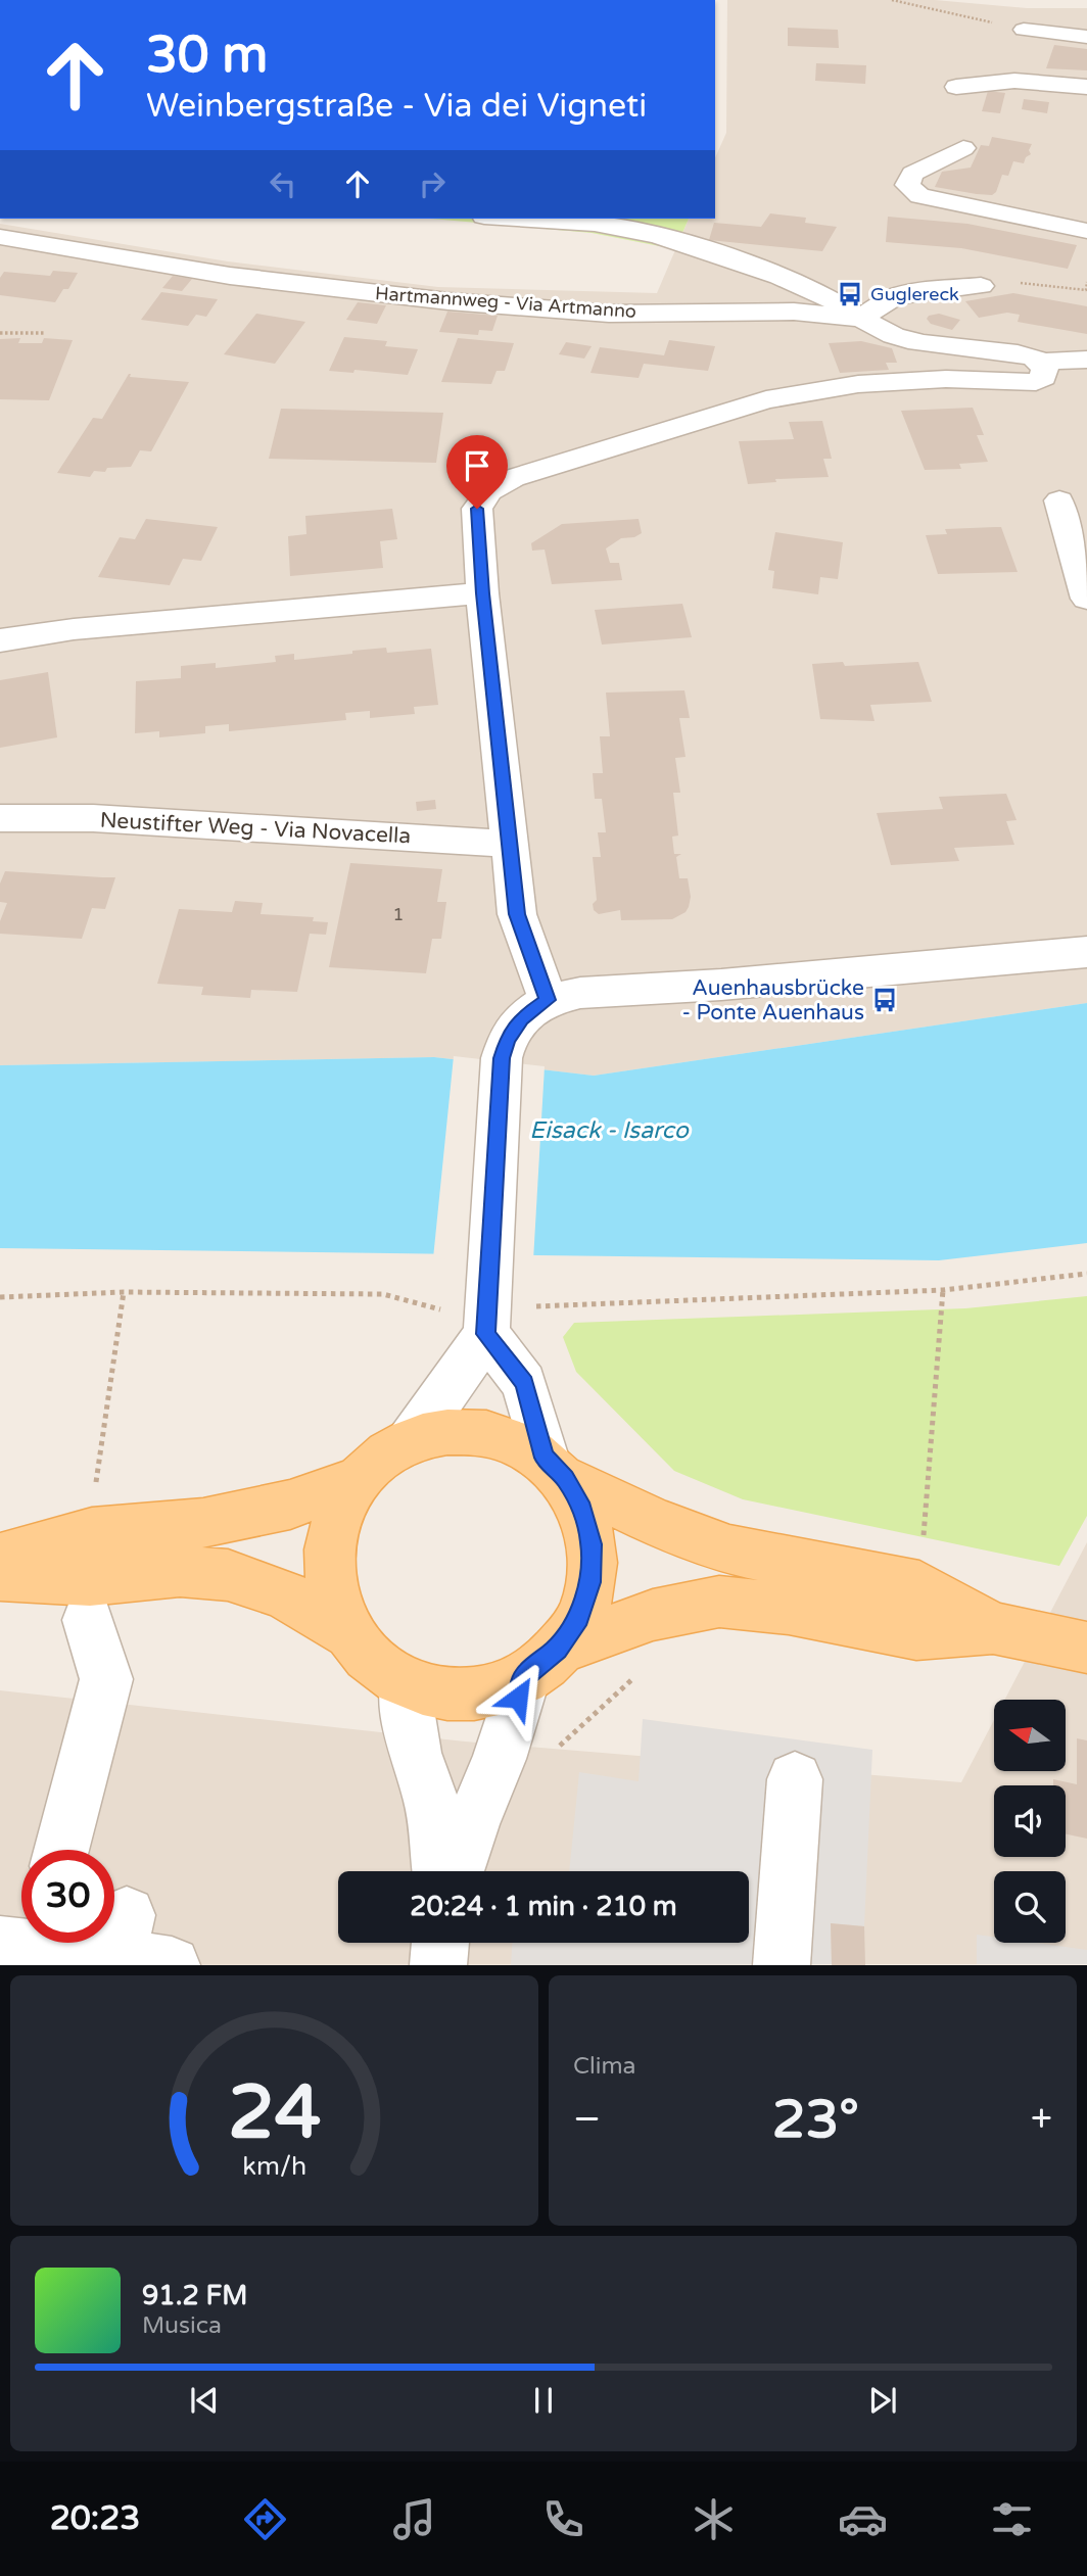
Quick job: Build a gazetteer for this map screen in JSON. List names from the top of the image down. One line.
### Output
{"streets":{"street":["Hartmannweg - Via Artmanno","Neustifter Weg - Via Novacella"]},"water":["Eisack - Isarco"],"places":{"bus stop":["Guglereck","Auenhausbrücke - Ponte Auenhaus"]},"house_numbers":["1"],"north":"left","page":{"turn":["30 m","Weinbergstraße - Via dei Vigneti"],"limit":"30","trip":"20:24 · 1 min · 210 m","tile":"Clima","heat":["−","23°","+"],"song":["91.2 FM","Musica"],"tabs":"20:23","gauge":["24","km/h"]}}
